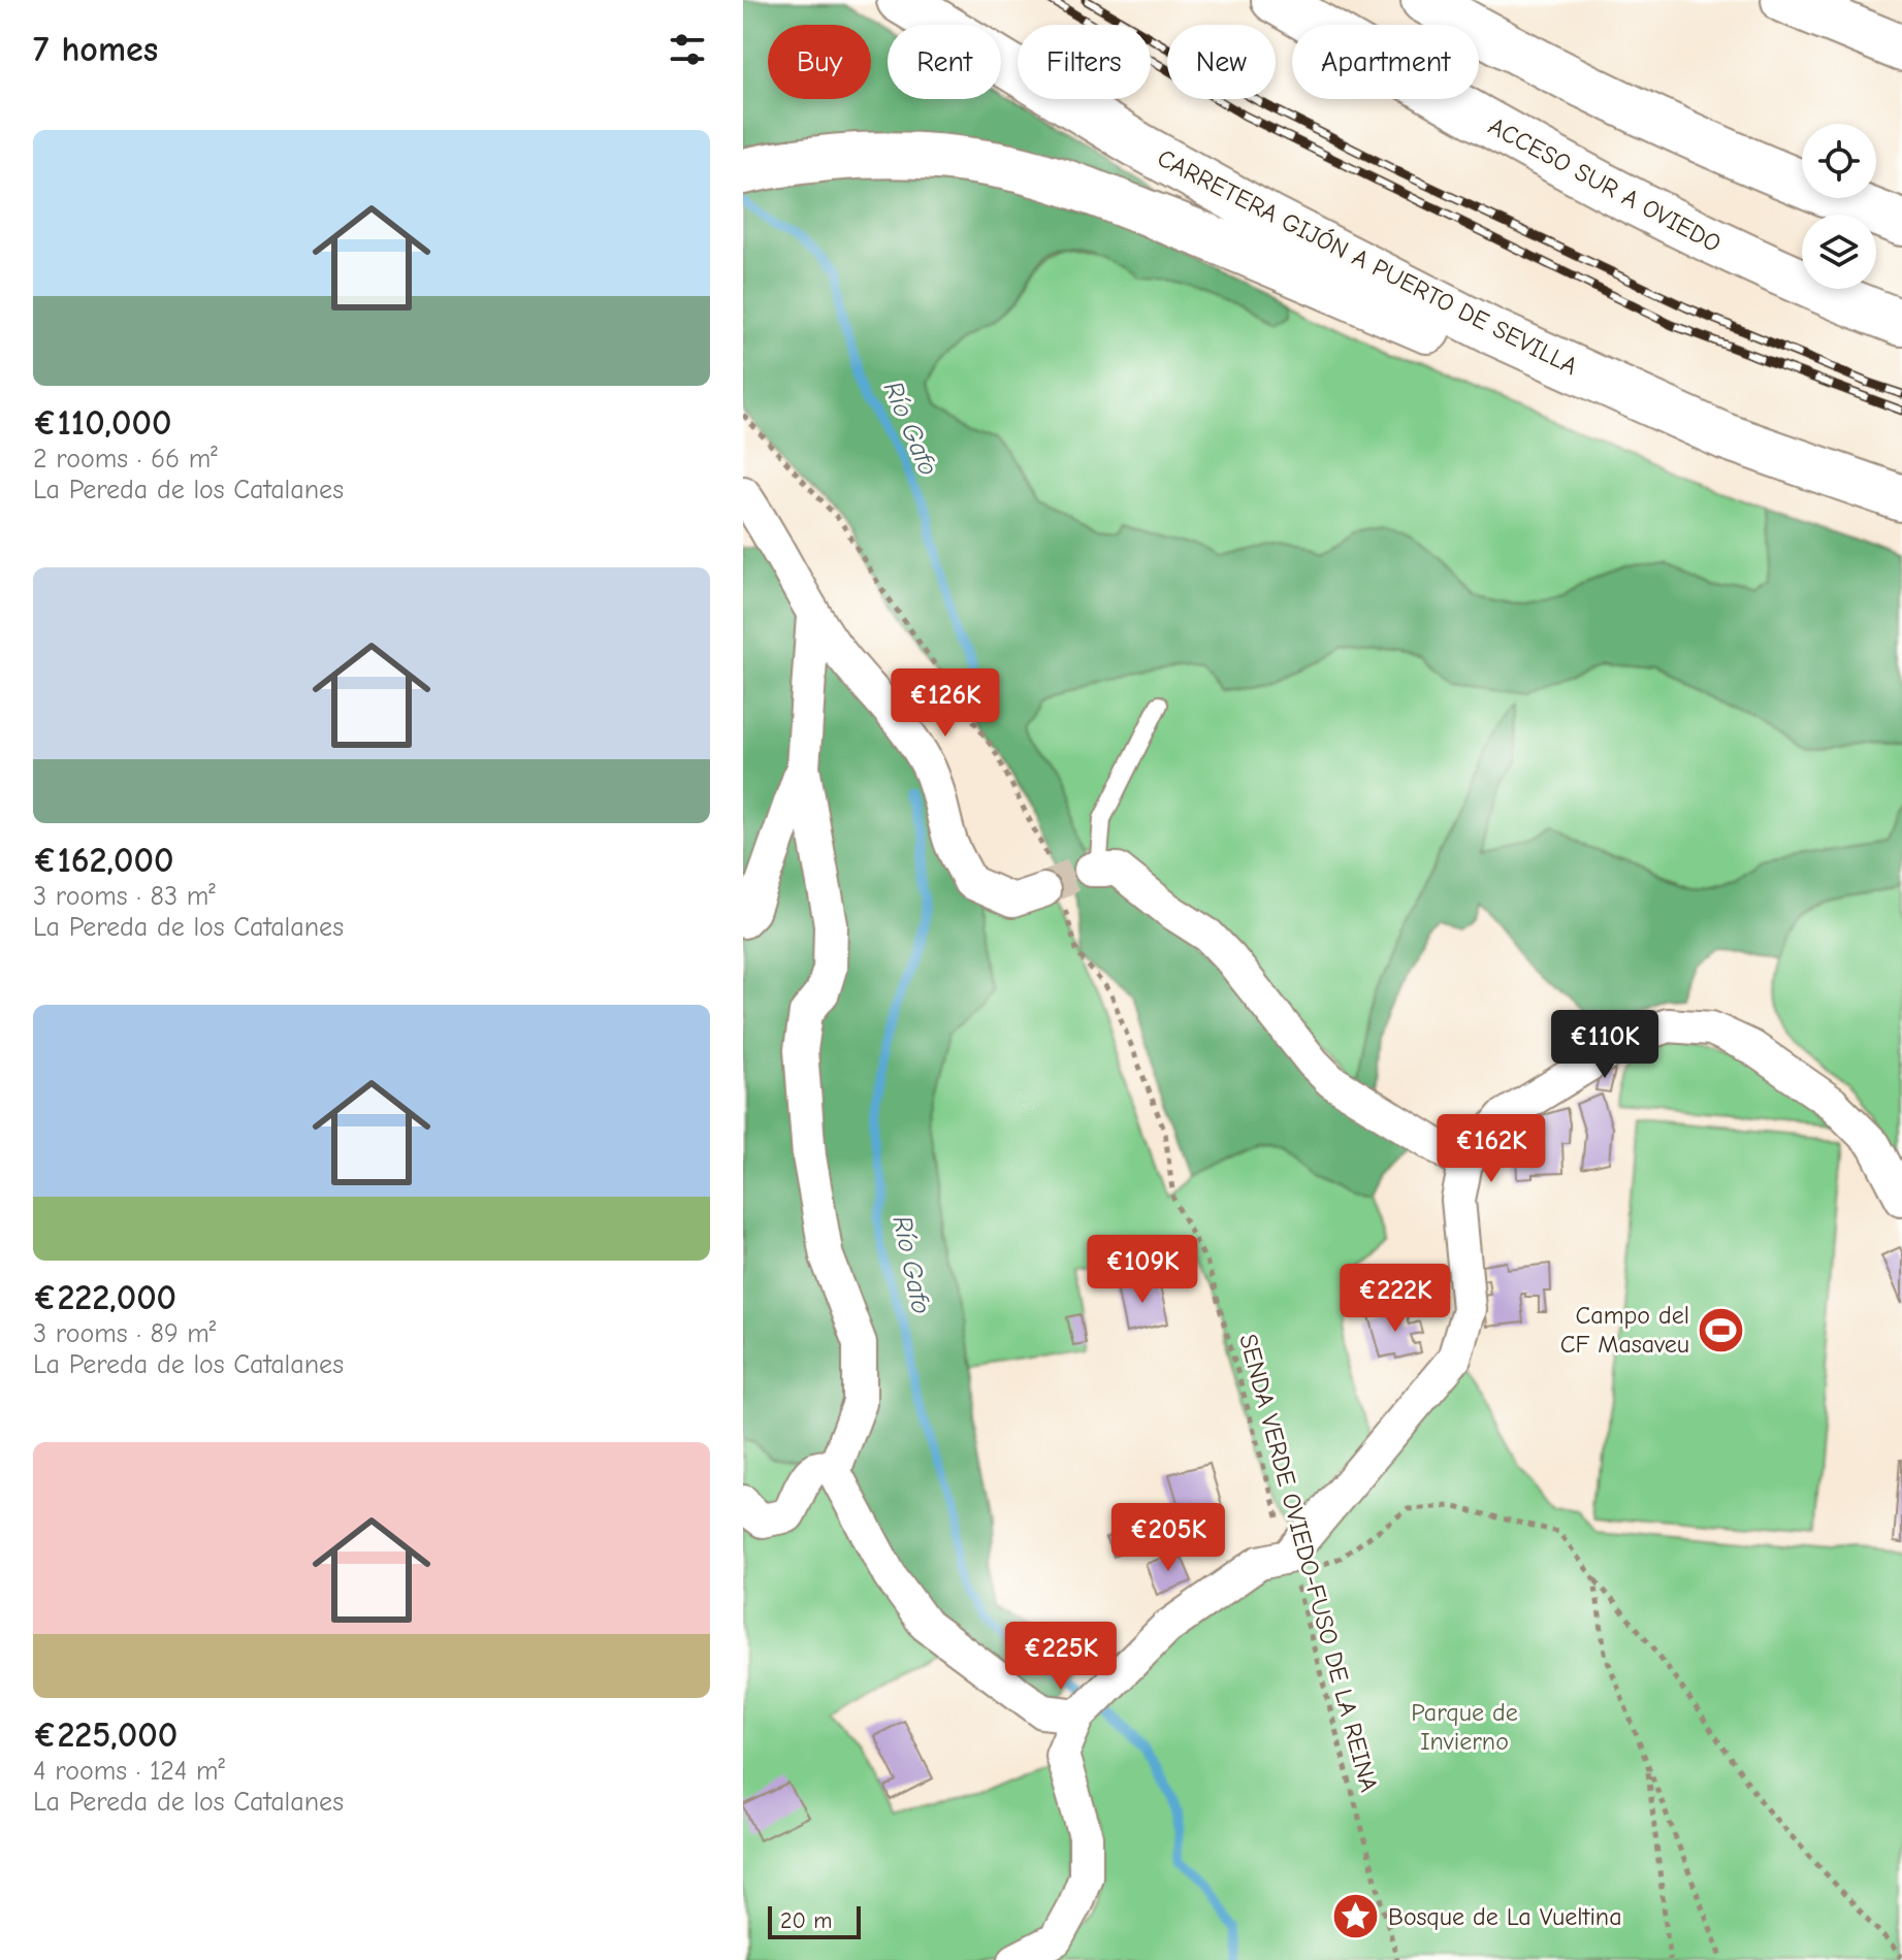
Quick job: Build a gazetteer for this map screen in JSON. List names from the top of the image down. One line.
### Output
{"streets":{"highway":["ACCESO SUR A OVIEDO","CARRETERA GIJÓN A PUERTO DE SEVILLA"],"path":["SENDA VERDE OVIEDO-FUSO DE LA REINA"]},"water":["Río Gafo"],"parks":["Parque de Invierno"],"places":{"sports":["Campo del CF Masaveu"],"place":["Bosque de La Vueltina"]},"scale_bar":"20 m","page":{"heading":"7 homes","chip":["Buy","Rent","Filters","New","Apartment"],"list":[{"name":"€110,000","note":"2 rooms · 66 m² · La Pereda de los Catalanes"},{"name":"€162,000","note":"3 rooms · 83 m² · La Pereda de los Catalanes"},{"name":"€222,000","note":"3 rooms · 89 m² · La Pereda de los Catalanes"},{"name":"€225,000","note":"4 rooms · 124 m² · La Pereda de los Catalanes"}],"price":["€126K","€110K","€162K","€109K","€222K","€205K","€225K"],"scale":"20 m"}}
